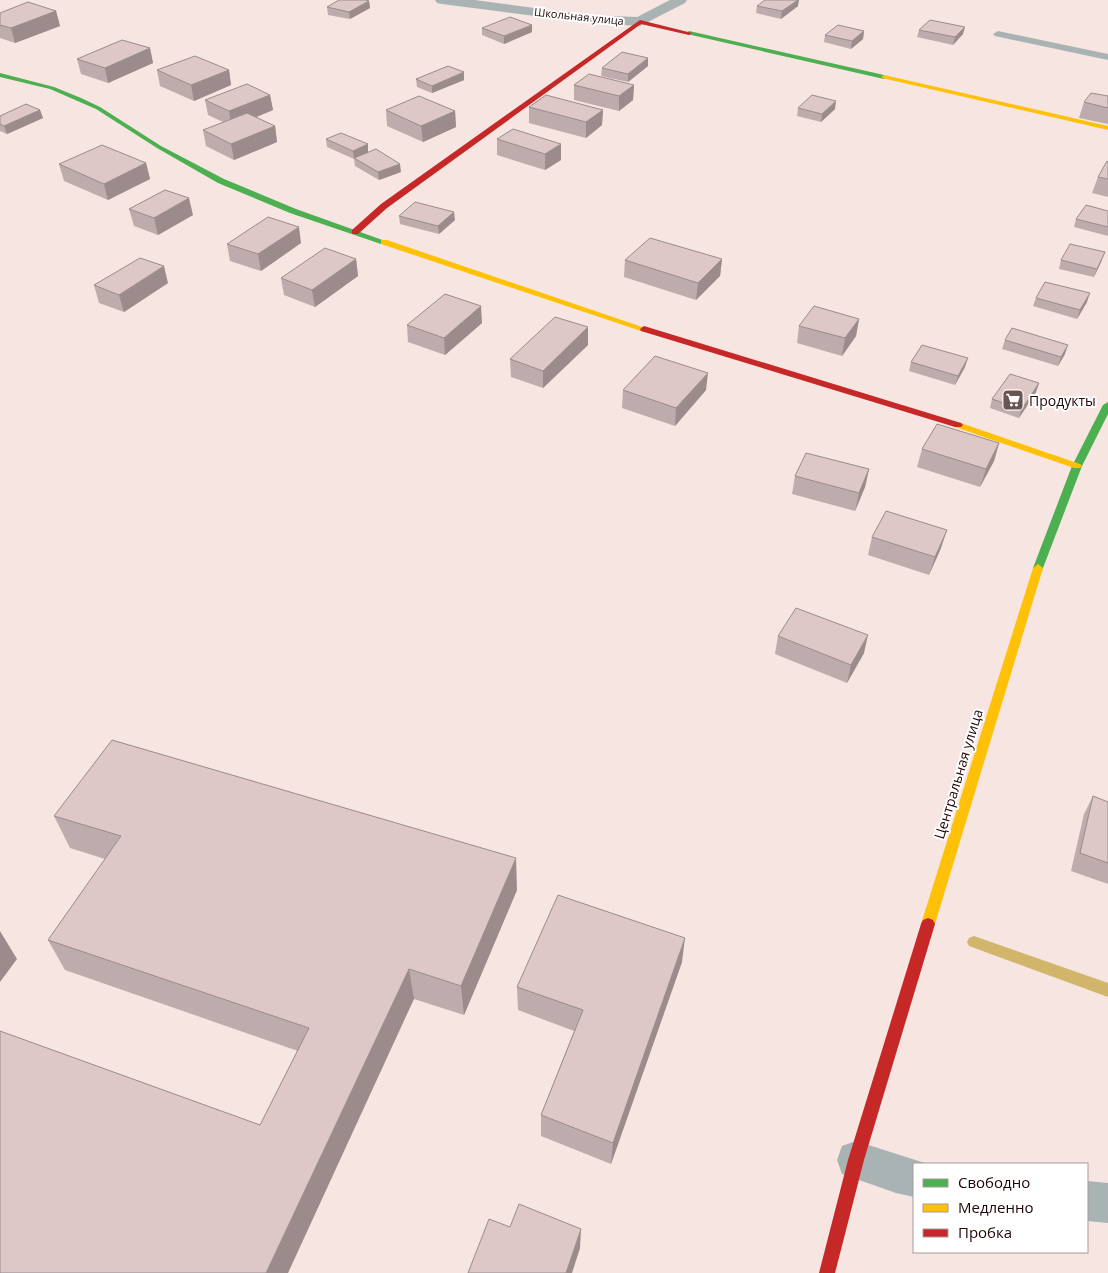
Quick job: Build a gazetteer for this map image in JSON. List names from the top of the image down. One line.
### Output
{"streets":{"street":["Школьная улица","Центральная улица"]},"places":{"supermarket":["Продукты"]},"legend":["Свободно","Медленно","Пробка"]}
